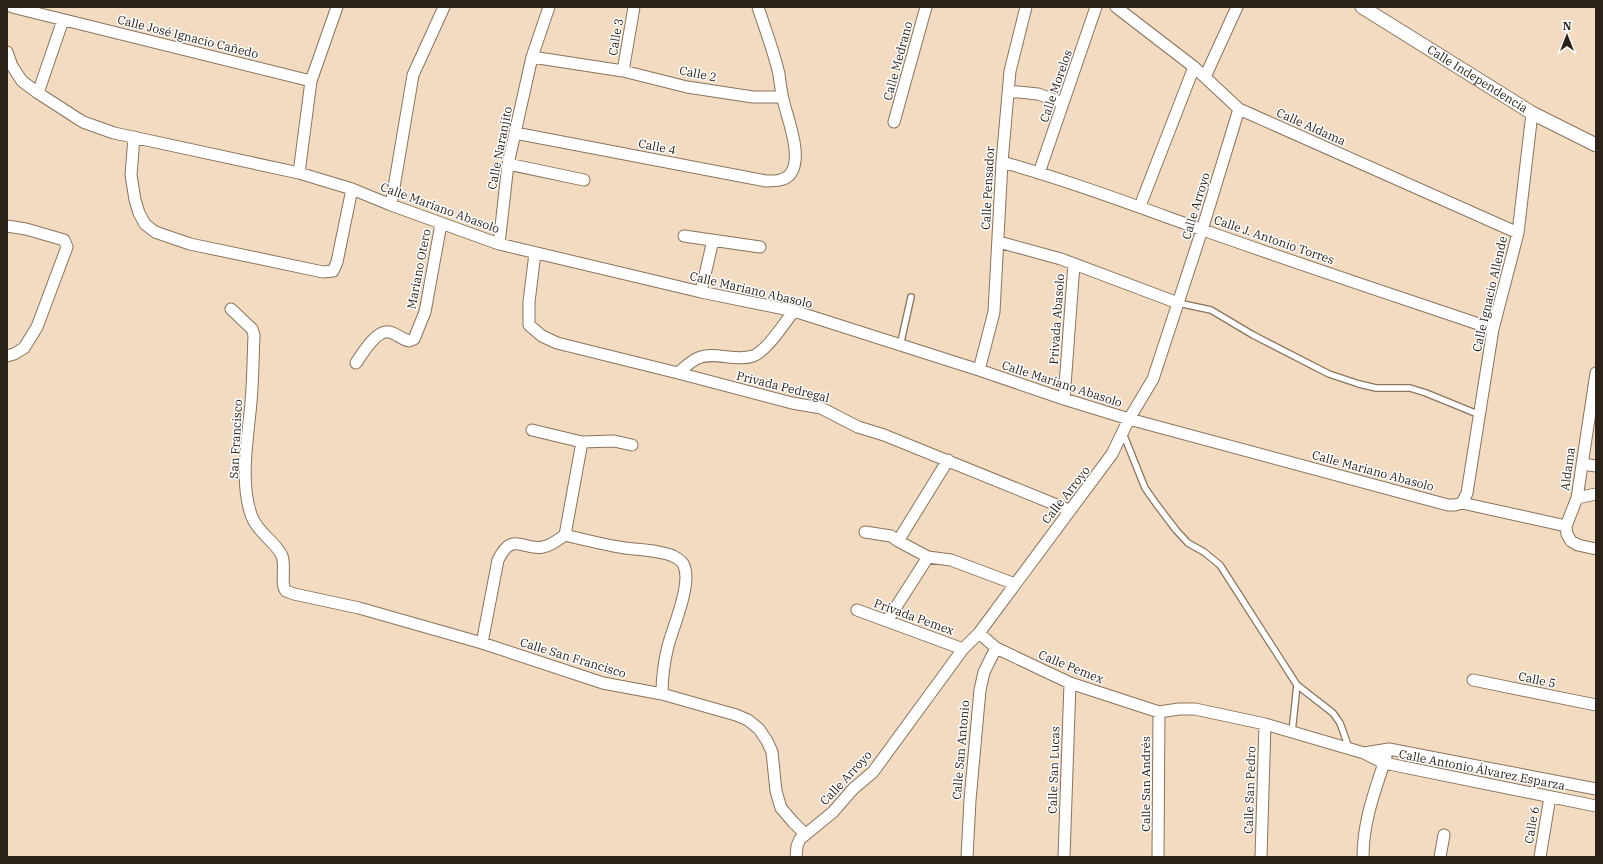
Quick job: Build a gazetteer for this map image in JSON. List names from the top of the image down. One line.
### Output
{"streets":{"street":["Calle José Ignacio Cañedo","Calle 3","Calle Medrano","Calle 2","Calle Independencia","Calle Morelos","Calle Aldama","Calle 4","Calle Naranjito","Calle Pensador","Calle Arroyo","Calle Mariano Abasolo","Calle J. Antonio Torres","Mariano Otero","Calle Ignacio Allende","Privada Abasolo","Privada Pedregal","San Francisco","Aldama","Privada Pemex","Calle San Francisco","Calle Pemex","Calle 5","Calle San Antonio","Calle San Lucas","Calle Antonio Álvarez Esparza","Calle San Andrés","Calle San Pedro","Calle 6"]},"crossings":[["Calle 3","Calle 2"],["Calle 2","Calle 4"],["Calle 2","Calle Naranjito"],["Calle Independencia","Calle Ignacio Allende"],["Calle Morelos","Calle J. Antonio Torres"],["Calle Aldama","Calle Arroyo"],["Calle Aldama","Calle Ignacio Allende"],["Calle 4","Calle Naranjito"],["Calle Naranjito","Calle Mariano Abasolo"],["Calle Pensador","Calle Mariano Abasolo"],["Calle Pensador","Calle J. Antonio Torres"],["Calle Arroyo","Calle Mariano Abasolo"],["Calle Arroyo","Calle J. Antonio Torres"],["Calle Arroyo","Privada Pedregal"],["Calle Arroyo","Privada Pemex"],["Calle Arroyo","Calle San Francisco"],["Calle Arroyo","Calle Pemex"],["Calle Mariano Abasolo","Mariano Otero"],["Calle Mariano Abasolo","Calle Ignacio Allende"],["Calle Mariano Abasolo","Privada Abasolo"],["Calle Mariano Abasolo","Privada Pedregal"],["Calle Mariano Abasolo","Aldama"],["Calle J. Antonio Torres","Calle Ignacio Allende"],["San Francisco","Calle San Francisco"],["Calle Pemex","Calle San Antonio"],["Calle Pemex","Calle San Lucas"],["Calle Pemex","Calle Antonio Álvarez Esparza"],["Calle Pemex","Calle San Andrés"],["Calle Antonio Álvarez Esparza","Calle San Andrés"],["Calle Antonio Álvarez Esparza","Calle San Pedro"],["Calle Antonio Álvarez Esparza","Calle 6"]],"north":"top"}
